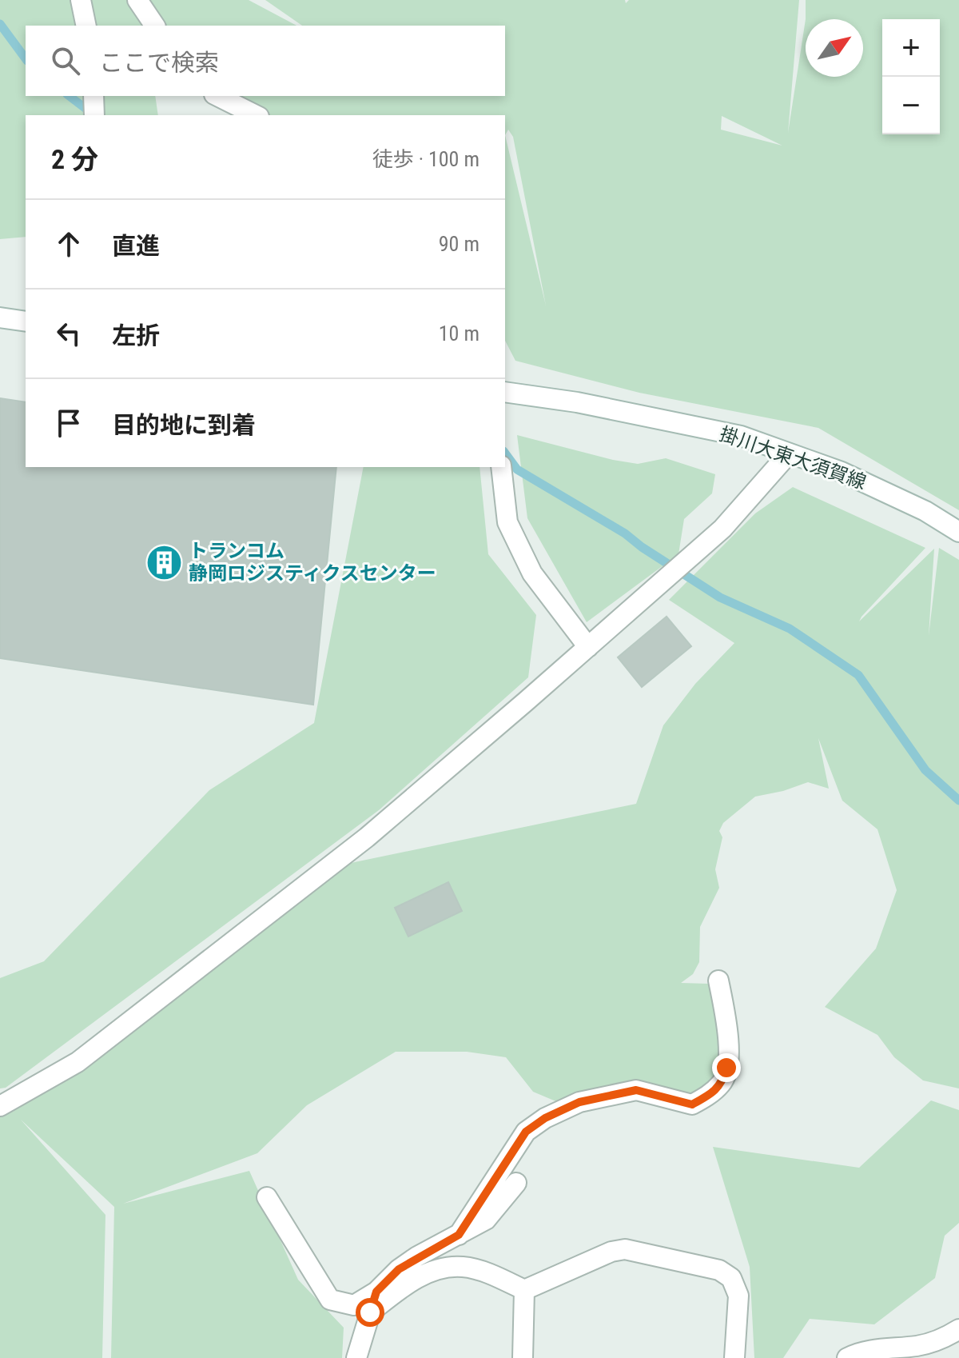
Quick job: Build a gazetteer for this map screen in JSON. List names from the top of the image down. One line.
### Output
{"streets":{"street":["掛川大東大須賀線"]},"places":{"building":["トランコム 静岡ロジスティクスセンター"]},"north":"top right","page":{"map_buttons":["+","−"],"search":"ここで検索","heading":["2 分","徒歩 · 100 m"],"list":[["直進","90 m"],["左折","10 m"],"目的地に到着"]}}
